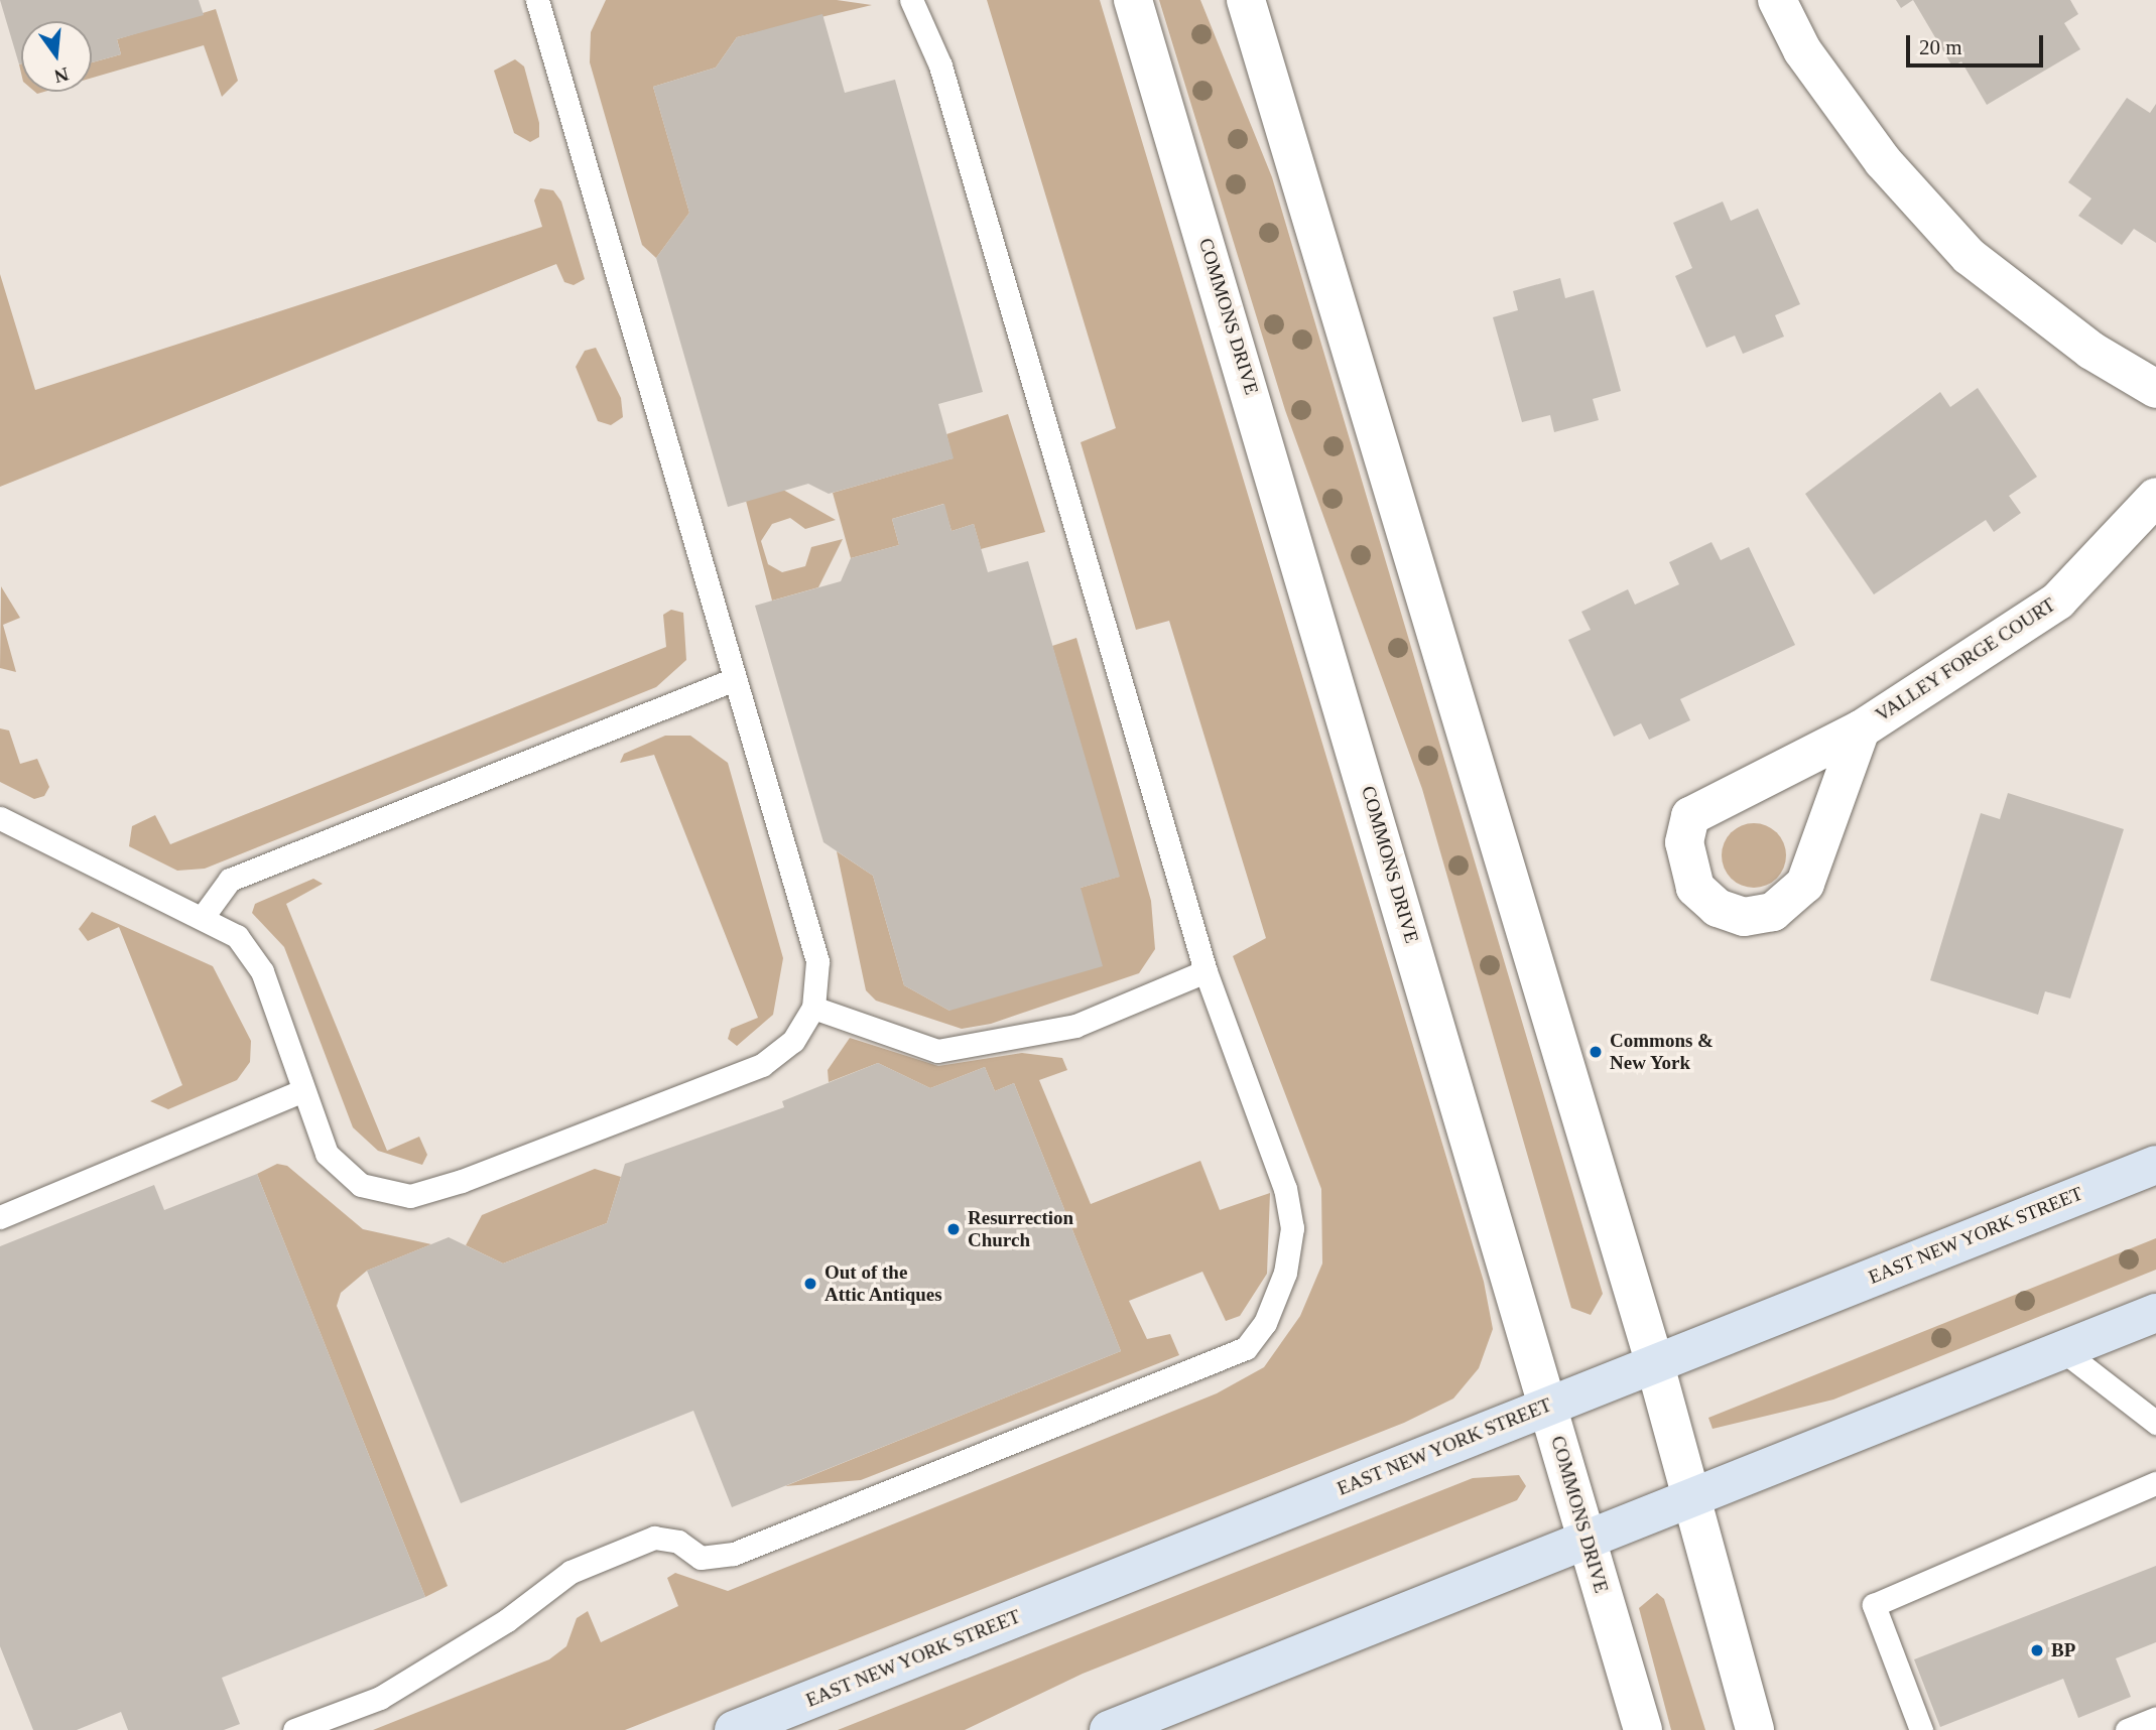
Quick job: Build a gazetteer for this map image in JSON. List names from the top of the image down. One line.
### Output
{"streets":{"main road":["EAST NEW YORK STREET"],"street":["COMMONS DRIVE","VALLEY FORGE COURT"]},"crossings":[["COMMONS DRIVE","EAST NEW YORK STREET"]],"places":["Commons & New York","Resurrection Church","Out of the Attic Antiques","BP"],"scale_bar":"20 m","north":"bottom"}
